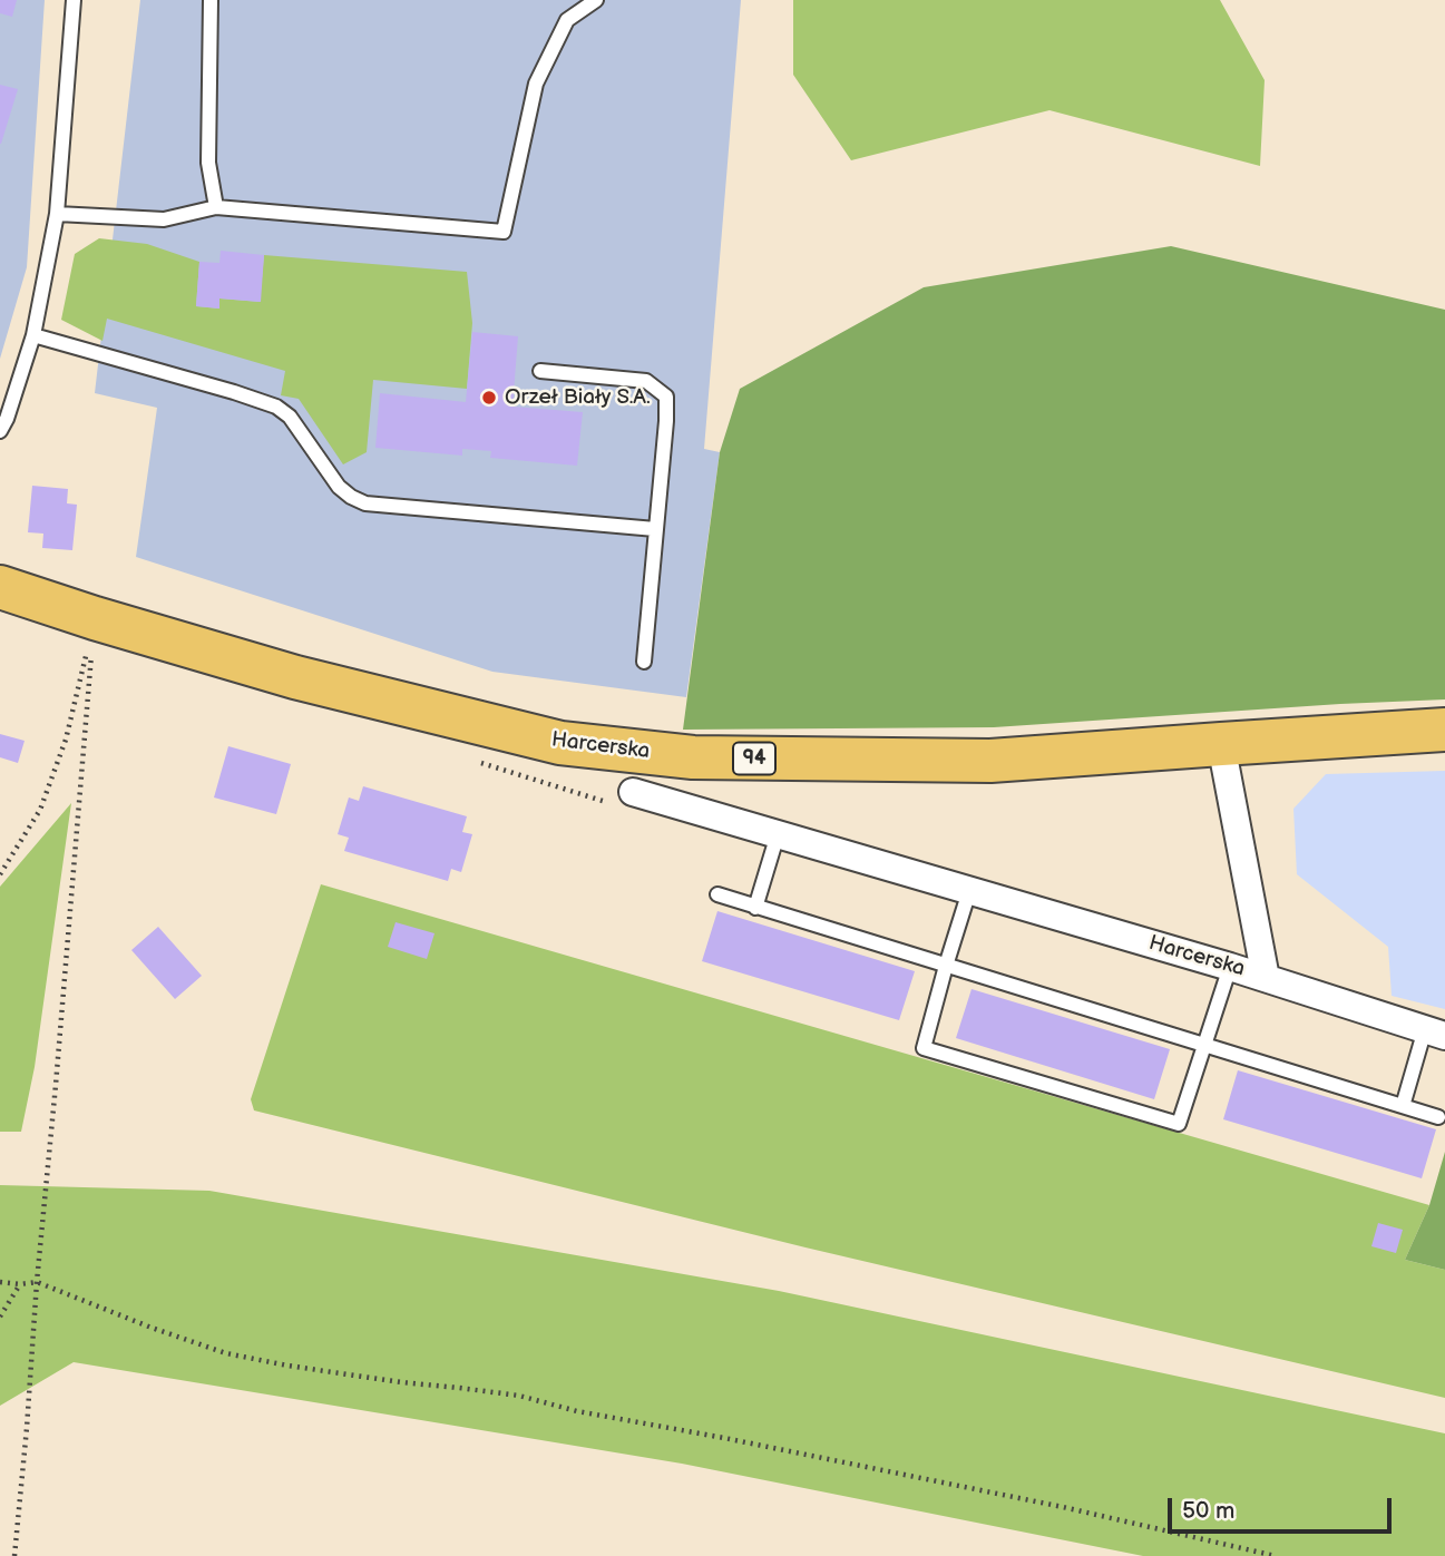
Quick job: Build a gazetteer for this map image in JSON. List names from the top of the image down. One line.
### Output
{"streets":{"main road":["Harcerska","94"]},"crossings":[["Harcerska","94"]],"places":["Orzeł Biały S.A."],"scale_bar":"50 m"}
